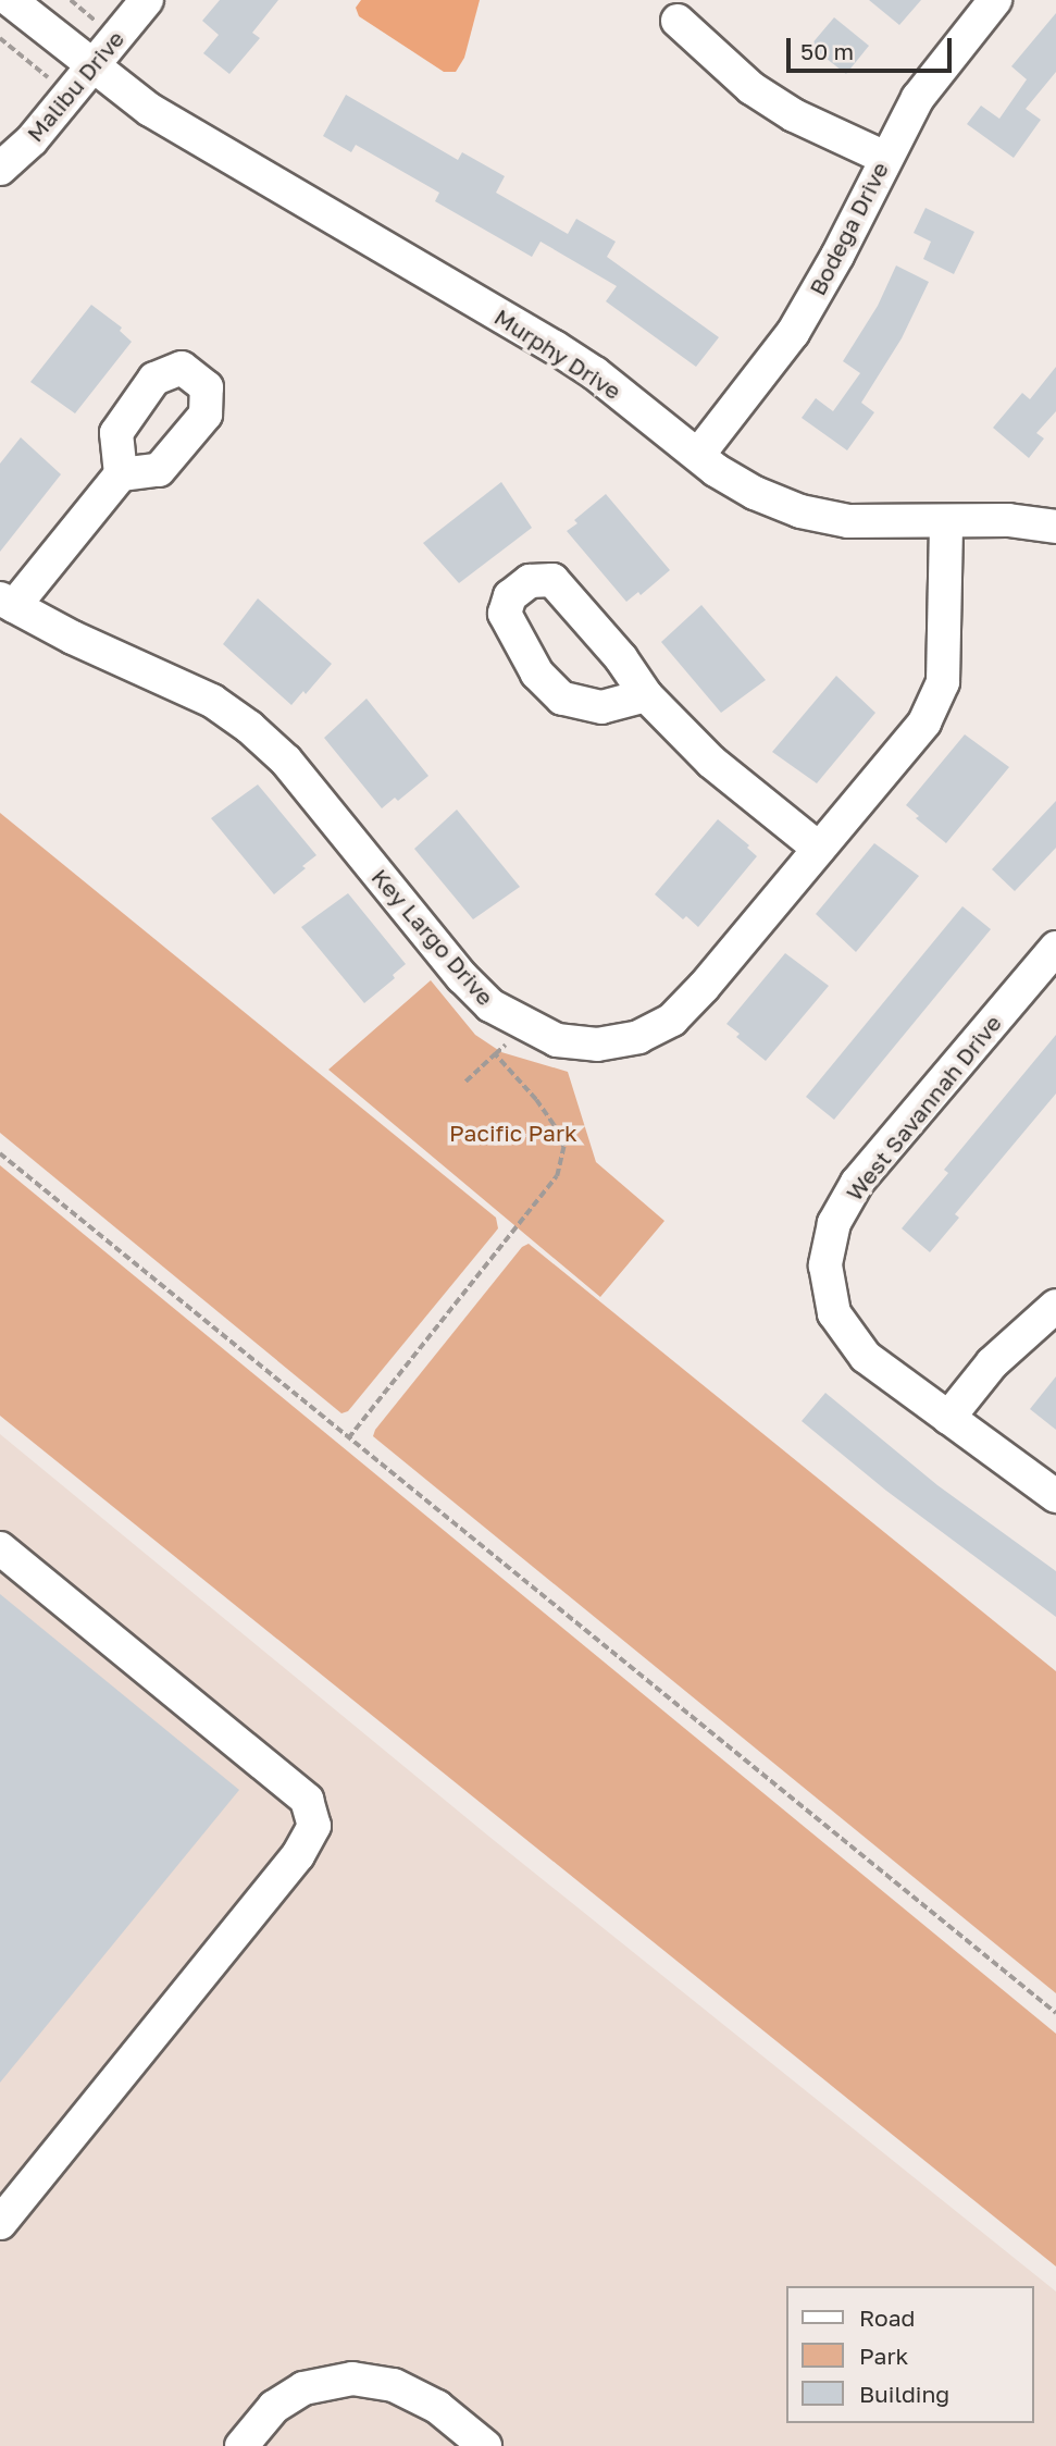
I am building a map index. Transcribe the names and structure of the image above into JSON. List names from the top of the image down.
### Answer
{
  "streets": {
    "street": [
      "Malibu Drive",
      "Bodega Drive",
      "Murphy Drive",
      "Key Largo Drive",
      "West Savannah Drive"
    ]
  },
  "crossings": [
    ["Malibu Drive", "Murphy Drive"],
    ["Bodega Drive", "Murphy Drive"],
    ["Murphy Drive", "Key Largo Drive"]
  ],
  "parks": ["Pacific Park"],
  "legend": ["Road", "Park", "Building"],
  "scale_bar": "50 m"
}
